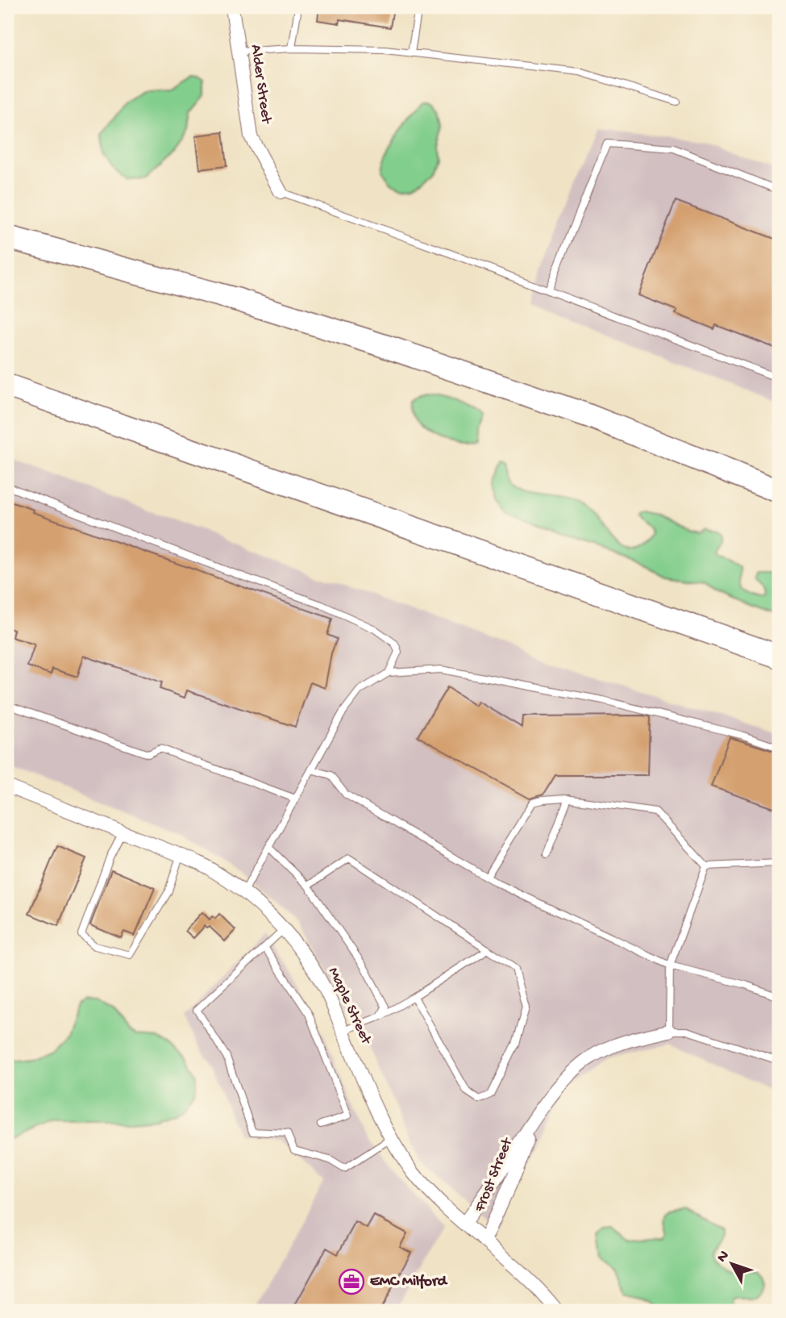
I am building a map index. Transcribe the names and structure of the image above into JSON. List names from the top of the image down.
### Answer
{
  "streets": {
    "street": ["Alder Street", "Maple Street", "Frost Street"]
  },
  "crossings": [
    ["Maple Street", "Frost Street"]
  ],
  "places": {
    "office": ["EMC Milford"]
  },
  "north": "top left"
}
